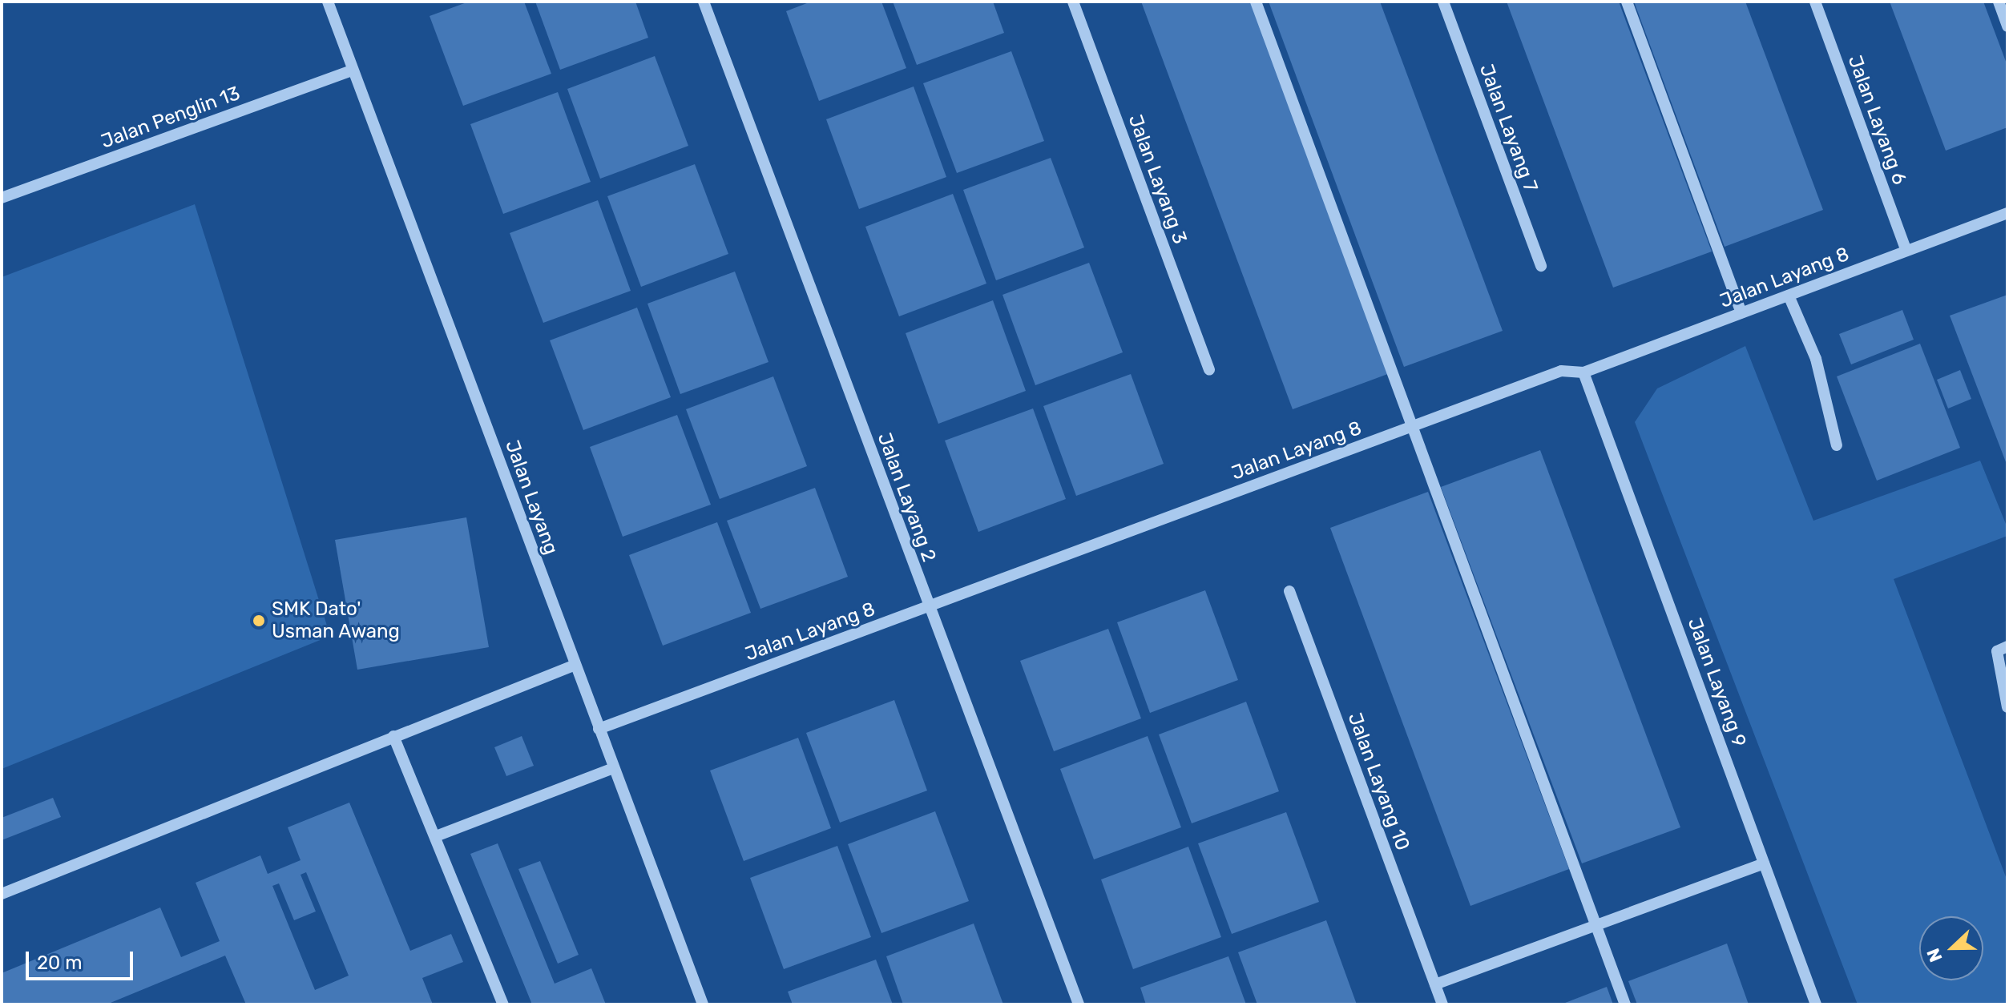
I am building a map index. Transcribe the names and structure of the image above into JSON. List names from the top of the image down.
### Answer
{
  "streets": {
    "street": [
      "Jalan Penglin 13",
      "Jalan Layang 6",
      "Jalan Layang 7",
      "Jalan Layang 3",
      "Jalan Layang 8",
      "Jalan Layang",
      "Jalan Layang 2",
      "Jalan Layang 9",
      "Jalan Layang 10"
    ]
  },
  "crossings": [
    ["Jalan Penglin 13", "Jalan Layang"],
    ["Jalan Layang 6", "Jalan Layang 8"],
    ["Jalan Layang 8", "Jalan Layang"],
    ["Jalan Layang 8", "Jalan Layang 2"],
    ["Jalan Layang 8", "Jalan Layang 9"]
  ],
  "places": ["SMK Dato' Usman Awang"],
  "scale_bar": "20 m",
  "north": "left"
}
